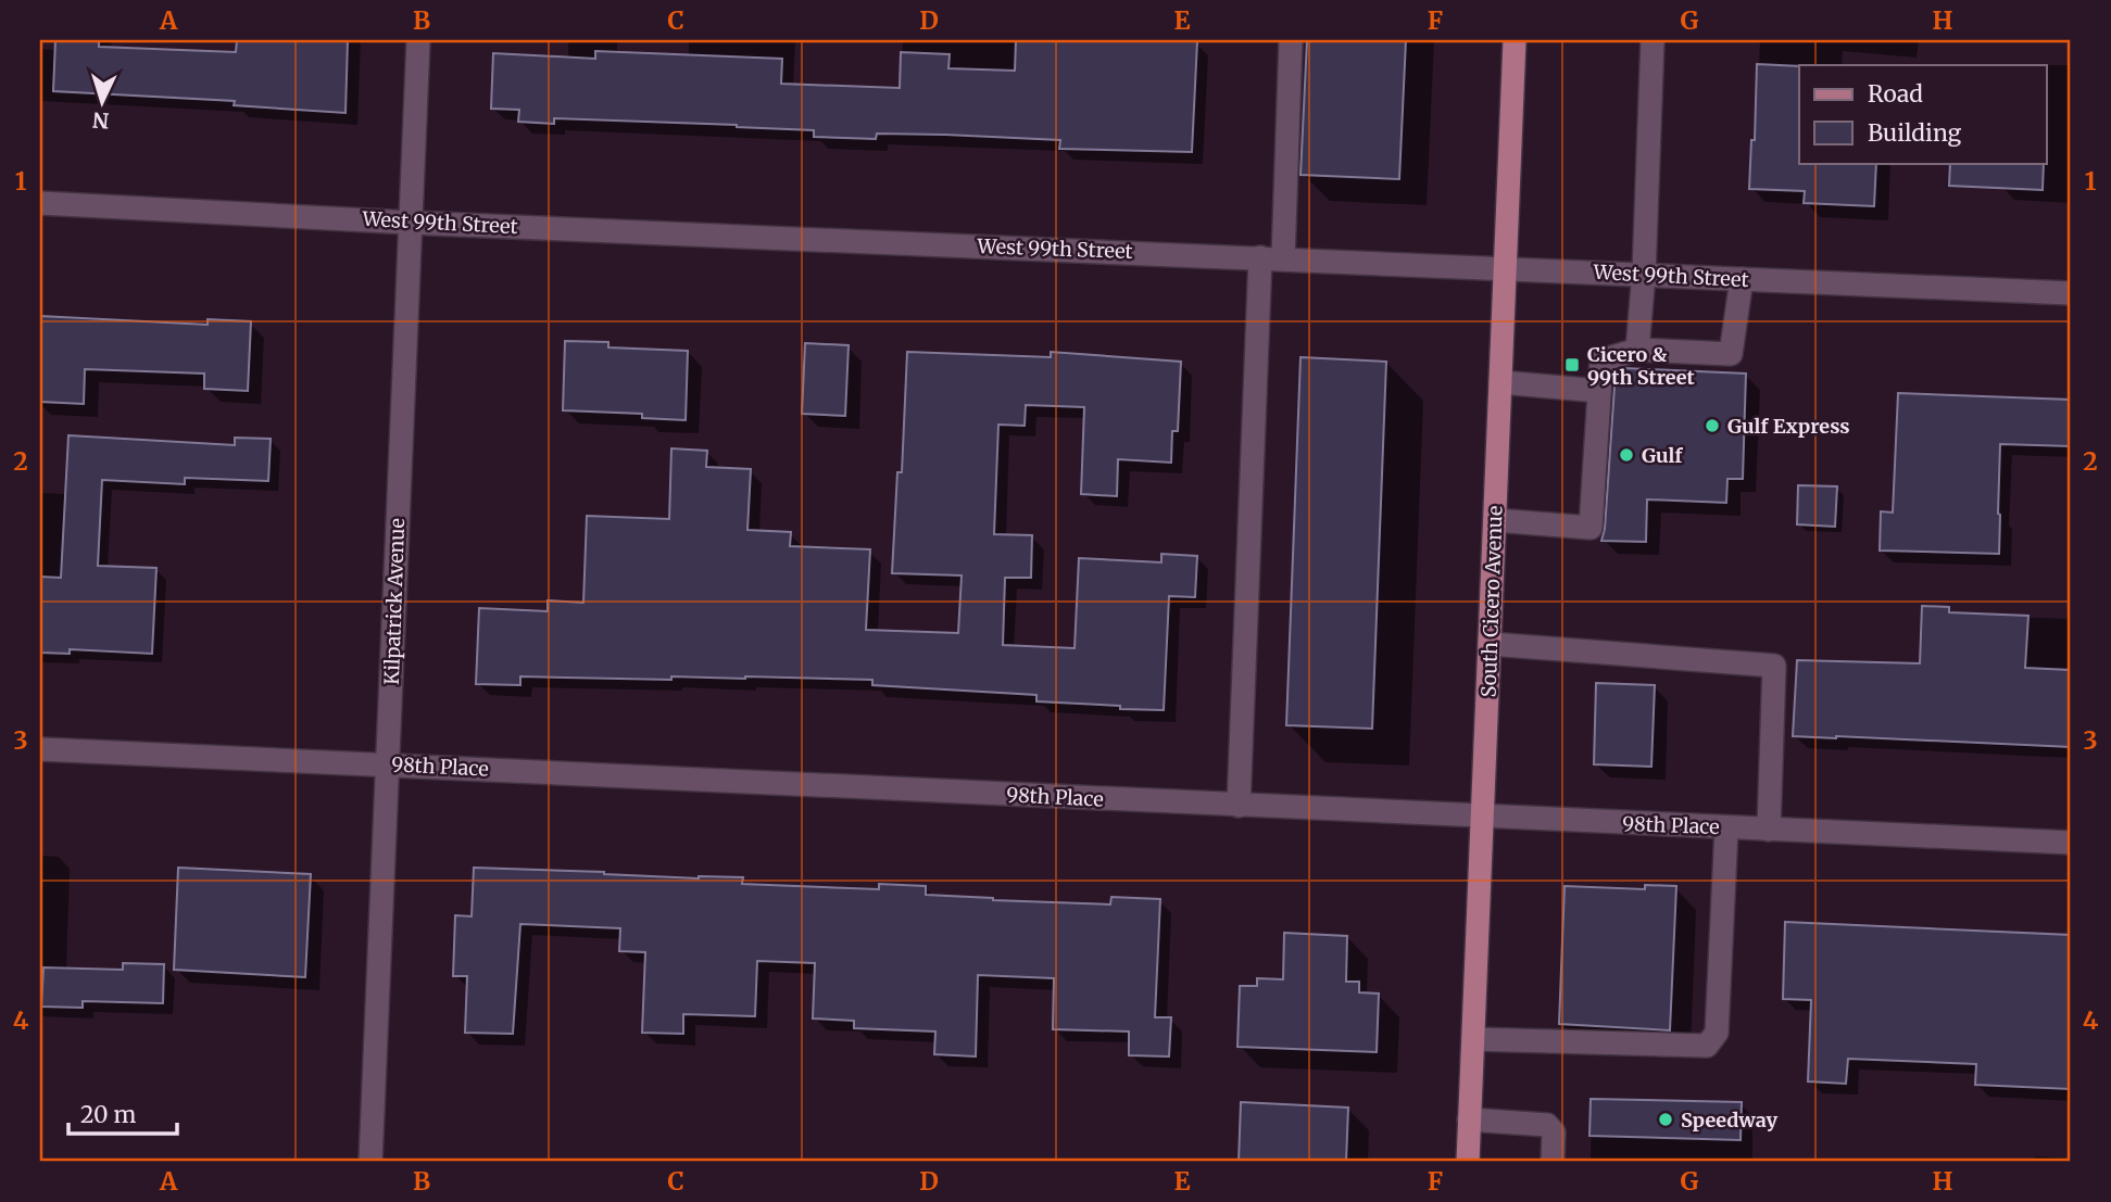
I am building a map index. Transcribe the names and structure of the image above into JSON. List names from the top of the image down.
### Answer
{
  "streets": {
    "main road": ["South Cicero Avenue"],
    "street": ["West 99th Street", "Kilpatrick Avenue", "98th Place"]
  },
  "crossings": [
    ["West 99th Street", "Kilpatrick Avenue"],
    ["West 99th Street", "South Cicero Avenue"],
    ["Kilpatrick Avenue", "98th Place"],
    ["South Cicero Avenue", "98th Place"]
  ],
  "places": {
    "transit": ["Cicero & 99th Street"],
    "other": ["Gulf Express", "Gulf", "Speedway"]
  },
  "legend": ["Road", "Building"],
  "scale_bar": "20 m",
  "north": "bottom",
  "grid": {
    "columns": [
      "A",
      "B",
      "C",
      "D",
      "E",
      "F",
      "G",
      "H"
    ],
    "rows": [
      "1",
      "2",
      "3",
      "4"
    ]
  }
}
